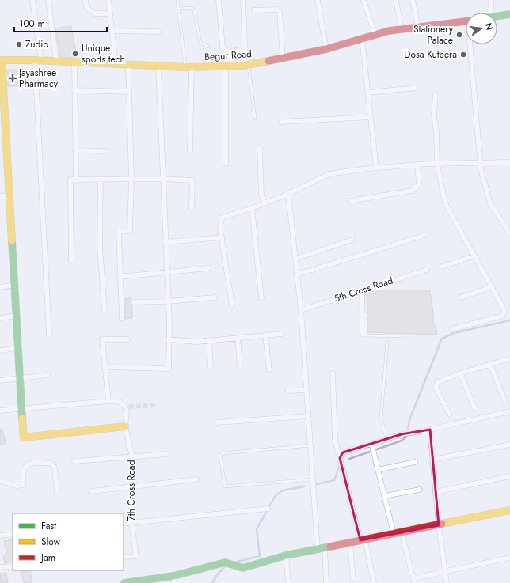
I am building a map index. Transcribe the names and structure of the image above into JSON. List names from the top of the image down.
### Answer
{
  "streets": {
    "street": ["Begur Road", "5th Cross Road", "7th Cross Road"]
  },
  "places": {
    "other": [
      "Stationery Palace",
      "Zudio",
      "Unique sports tech",
      "Dosa Kuteera"
    ],
    "health": ["Jayashree Pharmacy"]
  },
  "legend": ["Fast", "Slow", "Jam"],
  "scale_bar": "100 m",
  "north": "right"
}
